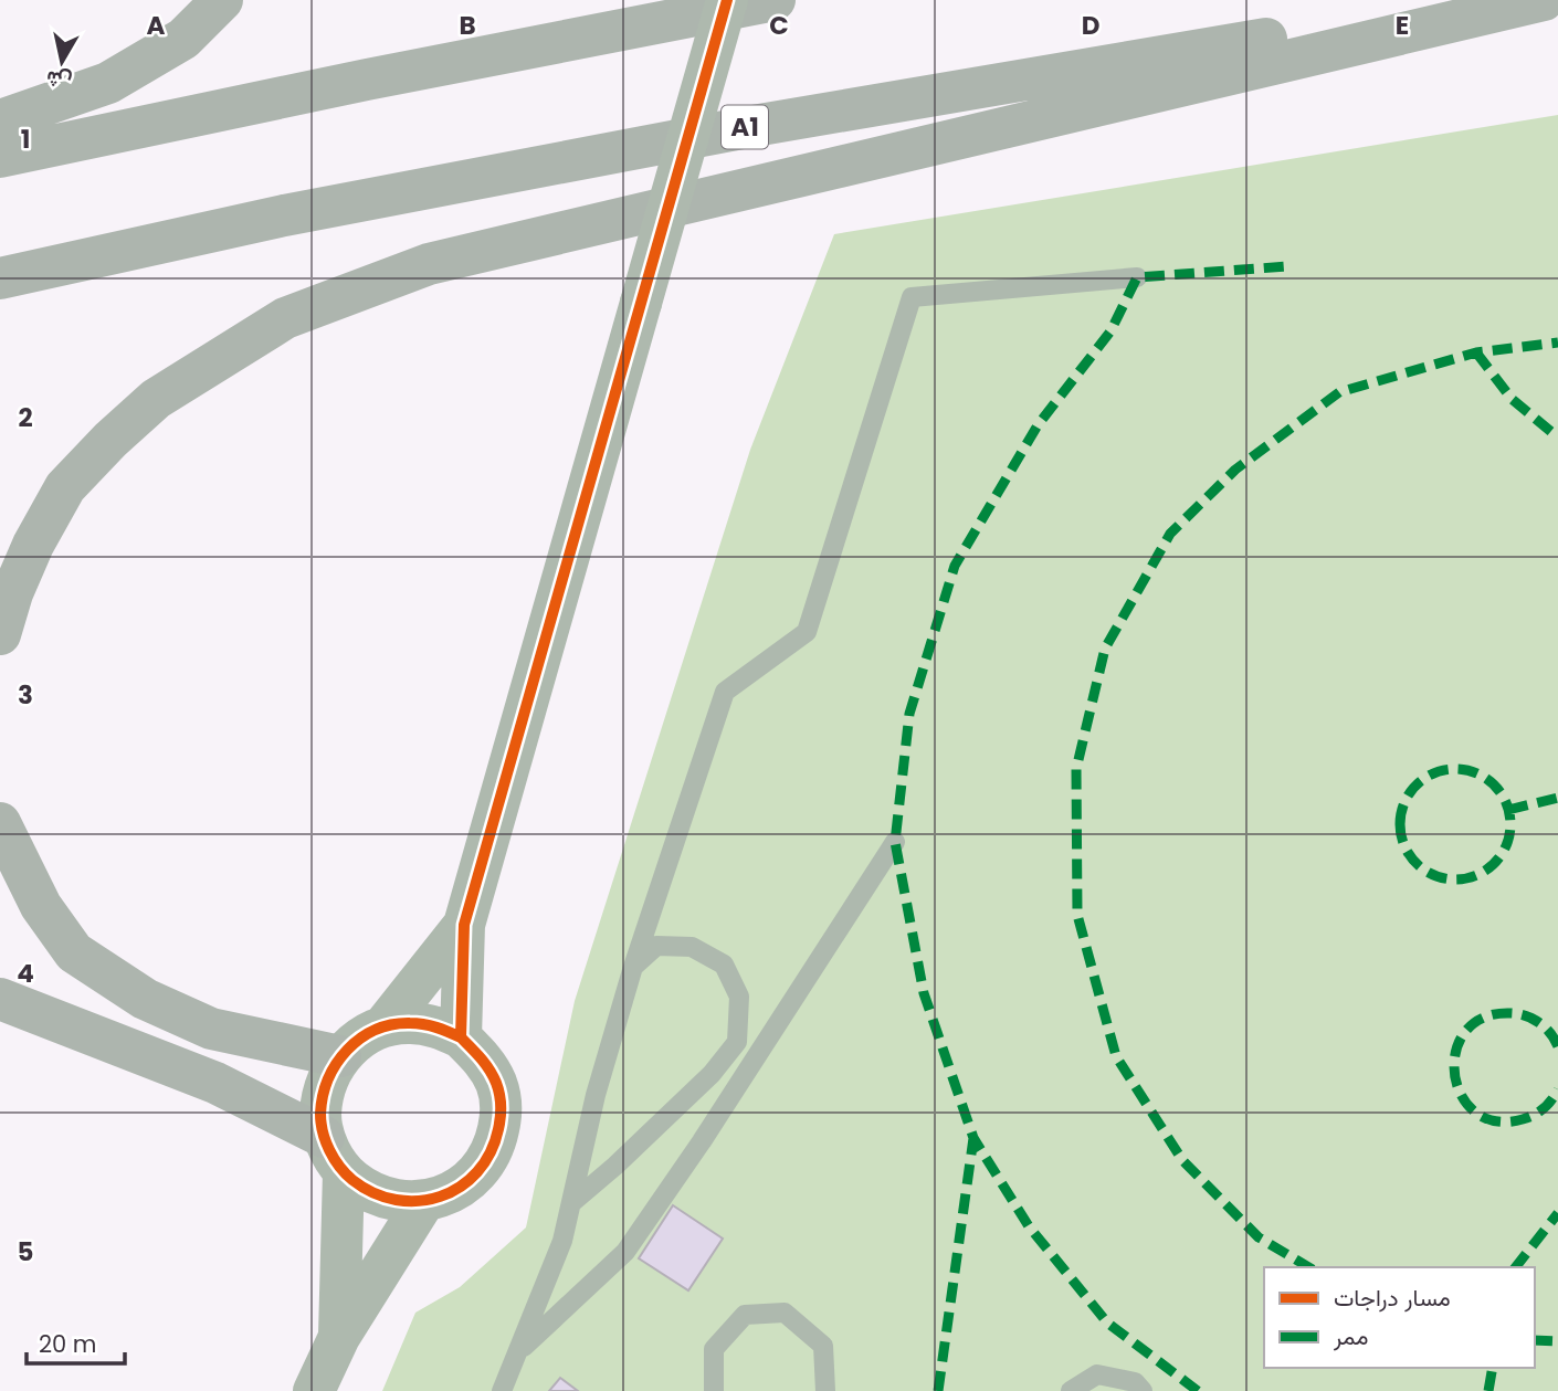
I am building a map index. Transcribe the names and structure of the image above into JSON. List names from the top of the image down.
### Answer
{
  "streets": {
    "highway": ["A1"]
  },
  "legend": ["مسار دراجات", "ممر"],
  "scale_bar": "20 m",
  "north": "bottom",
  "grid": {
    "columns": [
      "A",
      "B",
      "C",
      "D",
      "E"
    ],
    "rows": [
      "1",
      "2",
      "3",
      "4",
      "5"
    ]
  }
}
